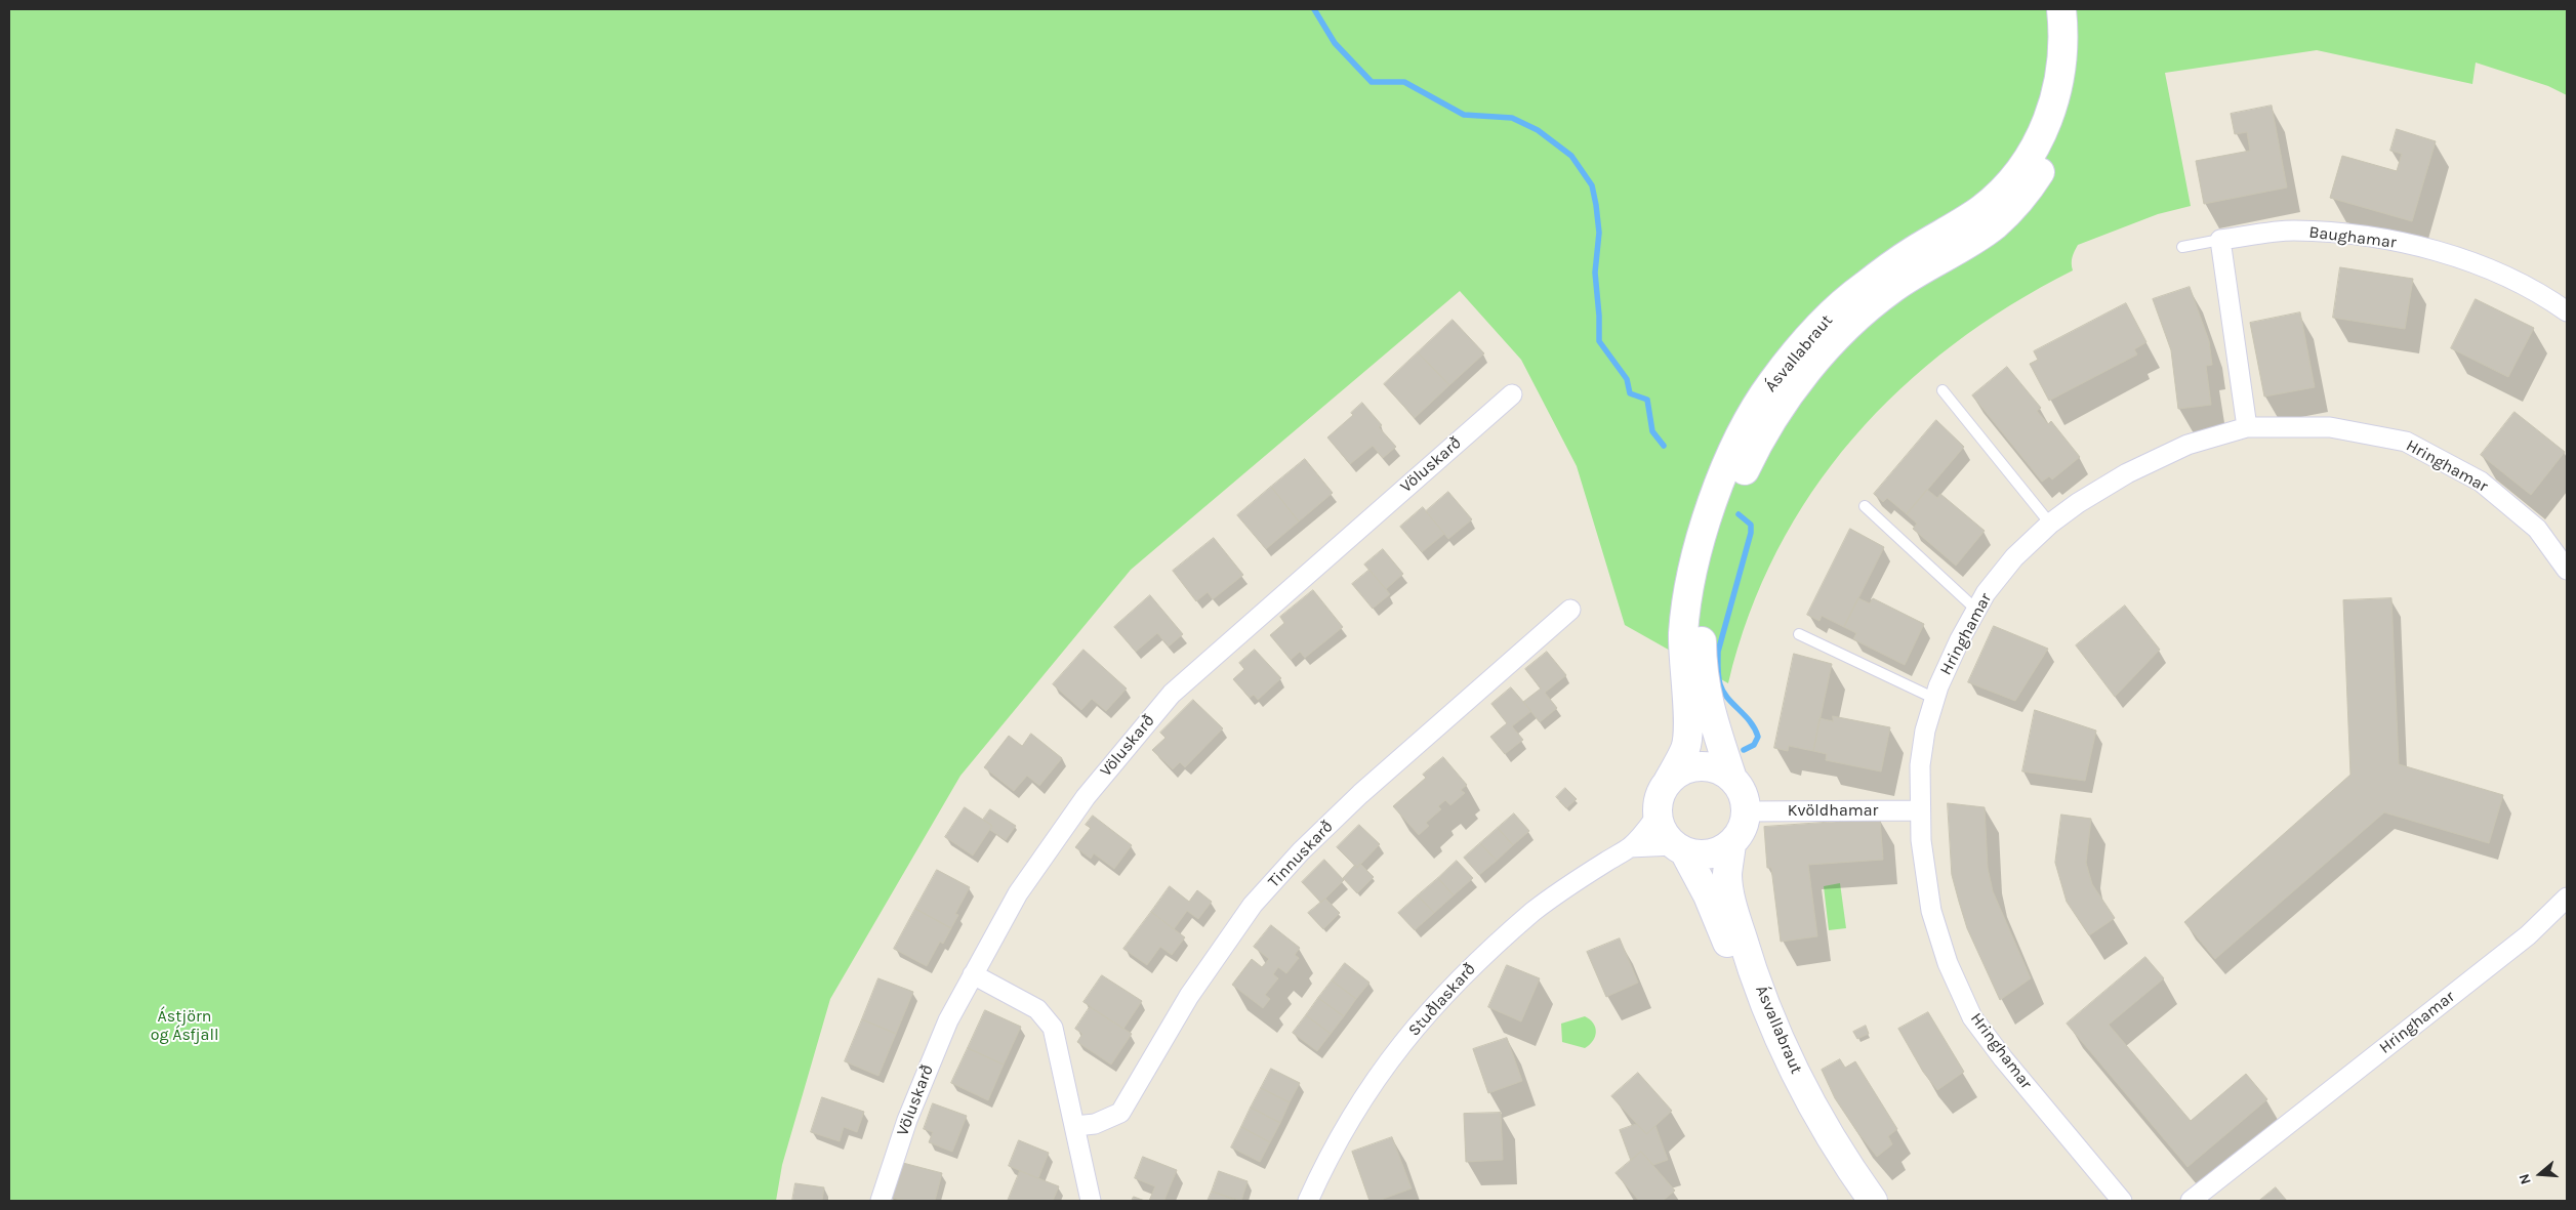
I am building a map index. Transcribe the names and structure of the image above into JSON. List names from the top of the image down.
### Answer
{
  "streets": {
    "main road": ["Ásvallabraut"],
    "street": [
      "Baughamar",
      "Völuskarð",
      "Hringhamar",
      "Kvöldhamar",
      "Tinnuskarð",
      "Stuðlaskarð"
    ]
  },
  "crossings": [
    ["Ásvallabraut", "Kvöldhamar"],
    ["Ásvallabraut", "Stuðlaskarð"],
    ["Hringhamar", "Kvöldhamar"],
    ["Kvöldhamar", "Stuðlaskarð"]
  ],
  "parks": ["Ástjörn og Ásfjall"],
  "north": "left"
}
